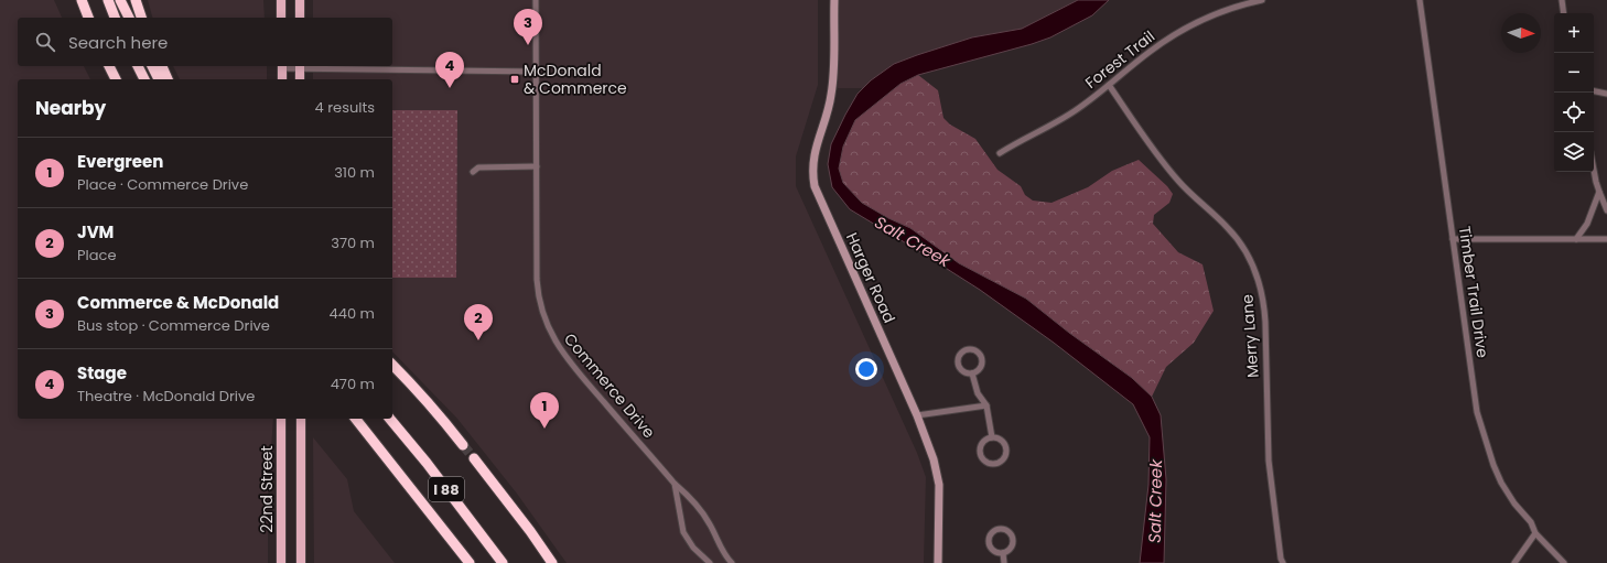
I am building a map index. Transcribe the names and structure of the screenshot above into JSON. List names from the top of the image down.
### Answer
{
  "streets": {
    "highway": ["I 88"],
    "main road": ["22nd Street"],
    "street": [
      "Forest Trail",
      "Harger Road",
      "Timber Trail Drive",
      "Merry Lane",
      "Commerce Drive"
    ]
  },
  "crossings": [
    ["Forest Trail", "Merry Lane"]
  ],
  "water": ["Salt Creek"],
  "places": {
    "transit": ["McDonald & Commerce"]
  },
  "north": "right",
  "page": {
    "pins": [
      "3",
      "4",
      "2",
      "1"
    ],
    "map_buttons": ["+", "−"],
    "search": "Search here",
    "heading": ["Nearby", "4 results"],
    "list": [
      {
        "mark": "1",
        "name": "Evergreen",
        "note": "Place · Commerce Drive",
        "value": "310 m"
      },
      {
        "mark": "2",
        "name": "JVM",
        "note": "Place",
        "value": "370 m"
      },
      {
        "mark": "3",
        "name": "Commerce & McDonald",
        "note": "Bus stop · Commerce Drive",
        "value": "440 m"
      },
      {
        "mark": "4",
        "name": "Stage",
        "note": "Theatre · McDonald Drive",
        "value": "470 m"
      }
    ]
  }
}
